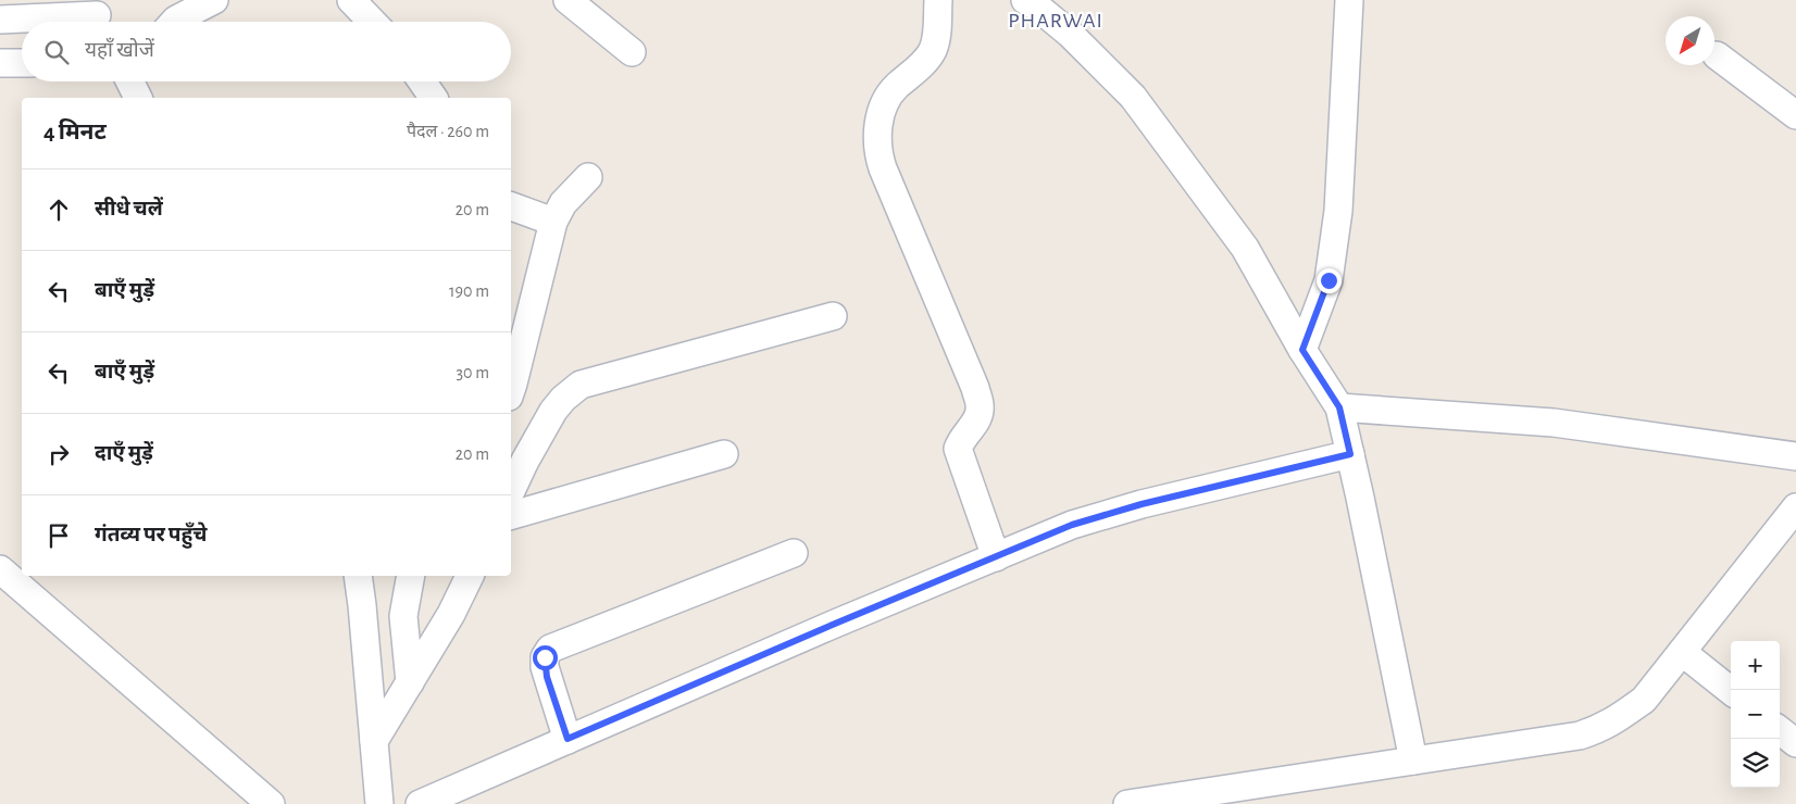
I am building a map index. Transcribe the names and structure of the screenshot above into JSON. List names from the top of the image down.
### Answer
{
  "districts": ["PHARWAI"],
  "north": "bottom left",
  "page": {
    "search": "यहाँ खोजें",
    "heading": ["4 मिनट", "पैदल · 260 m"],
    "list": [
      ["सीधे चलें", "20 m"],
      ["बाएँ मुड़ें", "190 m"],
      ["बाएँ मुड़ें", "30 m"],
      ["दाएँ मुड़ें", "20 m"],
      "गंतव्य पर पहुँचे"
    ],
    "map_buttons": ["+", "−"]
  }
}
